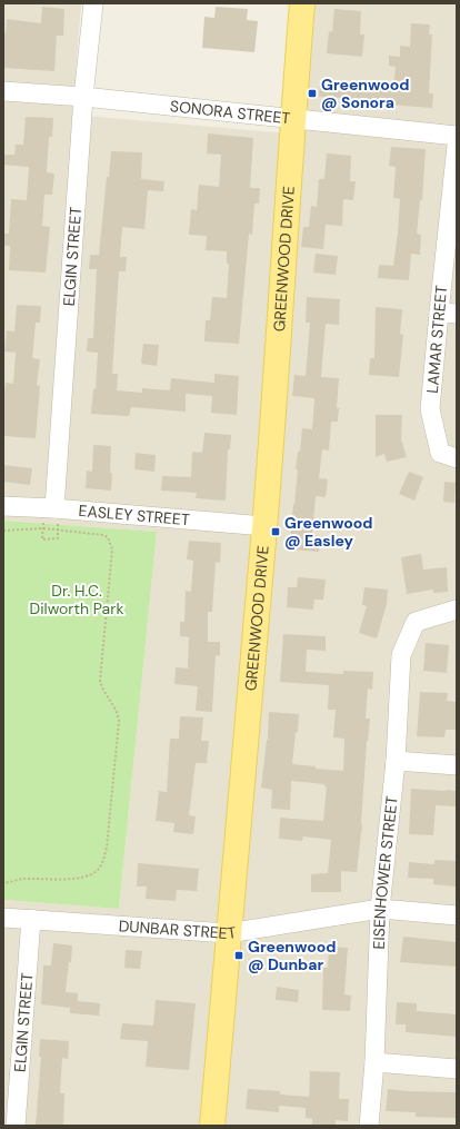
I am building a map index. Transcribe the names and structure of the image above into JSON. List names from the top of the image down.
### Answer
{
  "streets": {
    "main road": ["GREENWOOD DRIVE"],
    "street": [
      "SONORA STREET",
      "ELGIN STREET",
      "LAMAR STREET",
      "EASLEY STREET",
      "EISENHOWER STREET",
      "DUNBAR STREET"
    ]
  },
  "crossings": [
    ["SONORA STREET", "ELGIN STREET"],
    ["SONORA STREET", "GREENWOOD DRIVE"],
    ["ELGIN STREET", "EASLEY STREET"],
    ["ELGIN STREET", "DUNBAR STREET"],
    ["GREENWOOD DRIVE", "EASLEY STREET"],
    ["GREENWOOD DRIVE", "DUNBAR STREET"],
    ["EISENHOWER STREET", "DUNBAR STREET"]
  ],
  "parks": ["Dr. H.C. Dilworth Park"],
  "places": {
    "transit": ["Greenwood @ Sonora", "Greenwood @ Easley", "Greenwood @ Dunbar"]
  }
}
